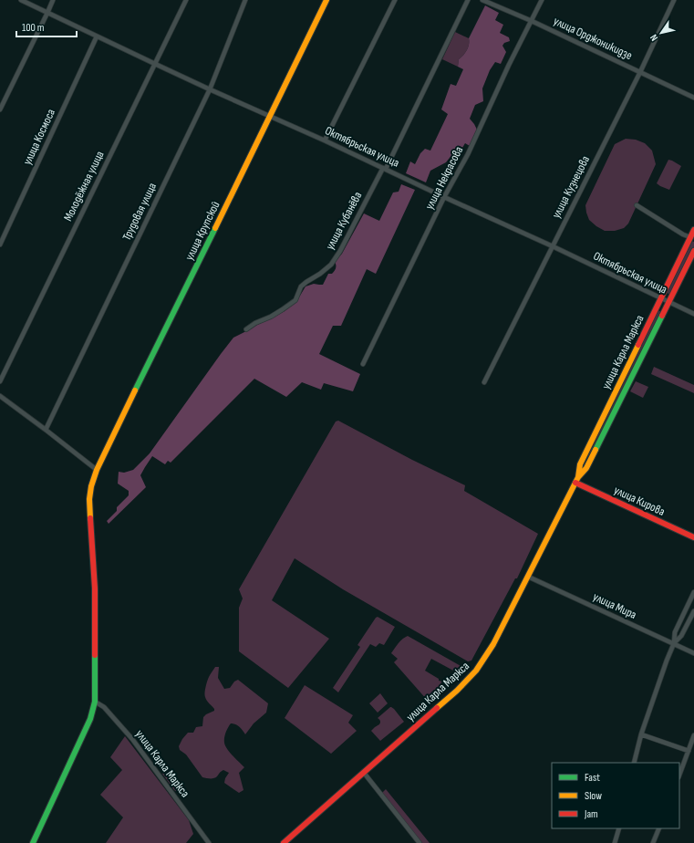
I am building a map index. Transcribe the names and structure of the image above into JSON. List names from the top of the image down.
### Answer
{
  "streets": {
    "main road": ["улица Крупской", "улица Карла Маркса", "улица Кирова"],
    "street": [
      "улица Орджоникидзе",
      "улица Космоса",
      "Октябрьская улица",
      "улица Некрасова",
      "Молодёжная улица",
      "улица Кузнецова",
      "Трудовая улица",
      "улица Кубанёва",
      "улица Мира"
    ]
  },
  "crossings": [
    ["улица Орджоникидзе", "улица Некрасова"],
    ["улица Орджоникидзе", "улица Кузнецова"],
    ["улица Космоса", "Октябрьская улица"],
    ["Октябрьская улица", "улица Некрасова"],
    ["Октябрьская улица", "Молодёжная улица"],
    ["Октябрьская улица", "улица Кузнецова"],
    ["Октябрьская улица", "Трудовая улица"],
    ["Октябрьская улица", "улица Кубанёва"],
    ["Октябрьская улица", "улица Крупской"],
    ["Октябрьская улица", "улица Карла Маркса"],
    ["улица Крупской", "улица Карла Маркса"],
    ["улица Карла Маркса", "улица Кирова"],
    ["улица Карла Маркса", "улица Мира"]
  ],
  "legend": ["Fast", "Slow", "Jam"],
  "scale_bar": "100 m",
  "north": "bottom left"
}
